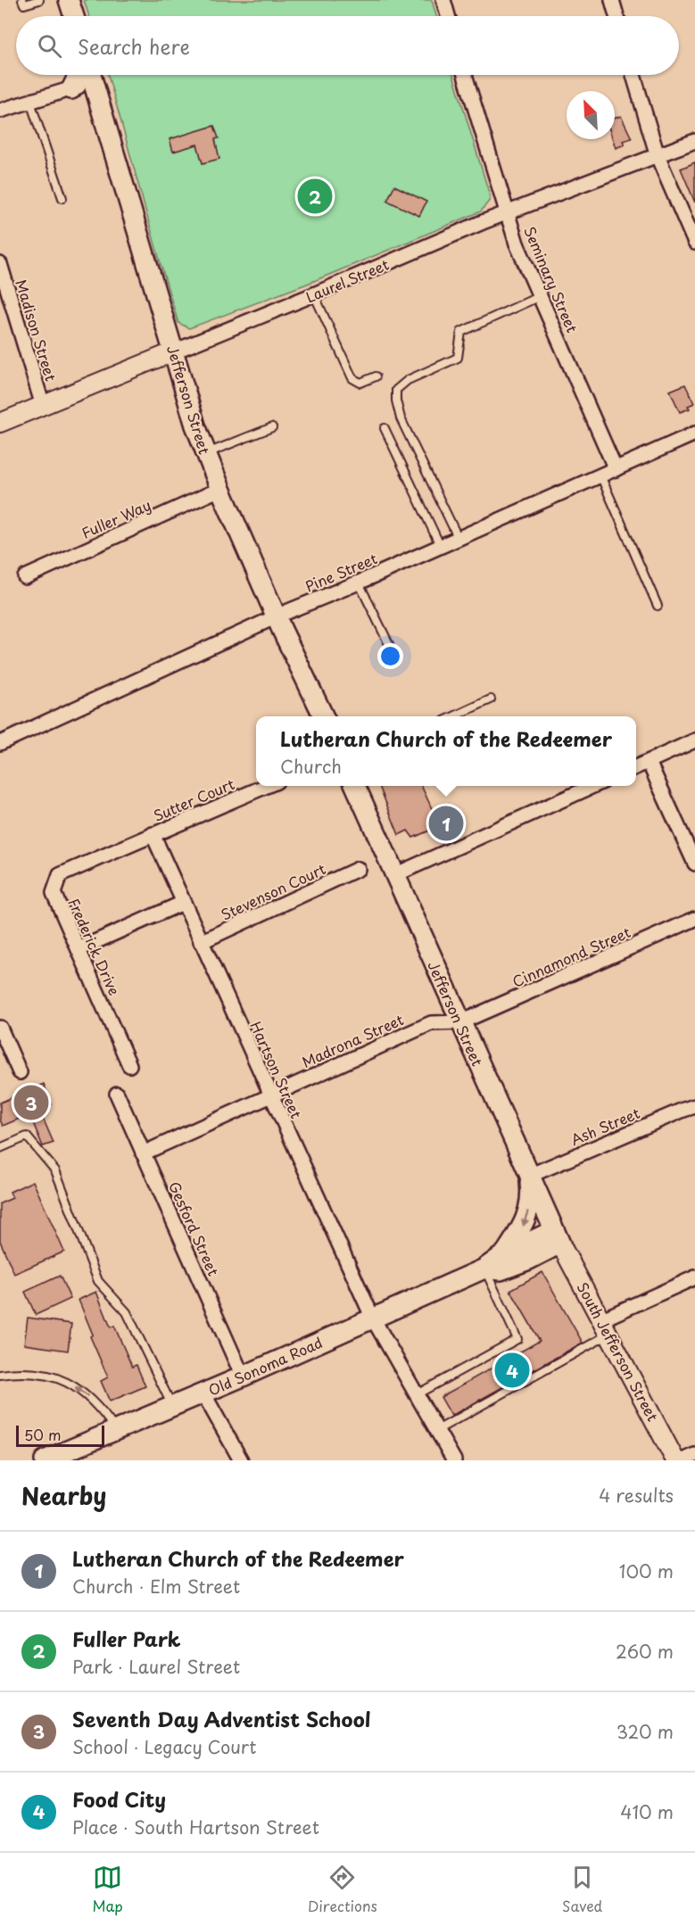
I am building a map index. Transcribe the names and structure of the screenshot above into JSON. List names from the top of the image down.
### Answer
{
  "streets": {
    "main road": ["Jefferson Street", "Old Sonoma Road"],
    "street": [
      "Seminary Street",
      "Laurel Street",
      "Madison Street",
      "Fuller Way",
      "Pine Street",
      "Sutter Court",
      "Stevenson Court",
      "Frederick Drive",
      "Cinnamond Street",
      "Madrona Street",
      "Hartson Street",
      "Ash Street",
      "Gesford Street",
      "South Jefferson Street"
    ]
  },
  "crossings": [
    ["Seminary Street", "Laurel Street"],
    ["Seminary Street", "Pine Street"],
    ["Laurel Street", "Madison Street"],
    ["Laurel Street", "Jefferson Street"],
    ["Jefferson Street", "Fuller Way"],
    ["Jefferson Street", "Pine Street"],
    ["Jefferson Street", "Cinnamond Street"],
    ["Jefferson Street", "Madrona Street"],
    ["Jefferson Street", "Ash Street"],
    ["Jefferson Street", "South Jefferson Street"],
    ["Jefferson Street", "Old Sonoma Road"],
    ["Sutter Court", "Frederick Drive"],
    ["Sutter Court", "Hartson Street"],
    ["Stevenson Court", "Hartson Street"],
    ["Frederick Drive", "Hartson Street"],
    ["Cinnamond Street", "Madrona Street"],
    ["Madrona Street", "Hartson Street"],
    ["Madrona Street", "Gesford Street"],
    ["Hartson Street", "Old Sonoma Road"],
    ["Gesford Street", "Old Sonoma Road"],
    ["South Jefferson Street", "Old Sonoma Road"]
  ],
  "scale_bar": "50 m",
  "north": "top left",
  "page": {
    "search": "Search here",
    "pins": [
      "2",
      "1",
      "3",
      "4"
    ],
    "popup": ["Lutheran Church of the Redeemer", "Church"],
    "scale": "50 m",
    "heading": ["Nearby", "4 results"],
    "list": [
      {
        "mark": "1",
        "name": "Lutheran Church of the Redeemer",
        "note": "Church · Elm Street",
        "value": "100 m"
      },
      {
        "mark": "2",
        "name": "Fuller Park",
        "note": "Park · Laurel Street",
        "value": "260 m"
      },
      {
        "mark": "3",
        "name": "Seventh Day Adventist School",
        "note": "School · Legacy Court",
        "value": "320 m"
      },
      {
        "mark": "4",
        "name": "Food City",
        "note": "Place · South Hartson Street",
        "value": "410 m"
      }
    ],
    "nav": ["Map", "Directions", "Saved"]
  }
}
